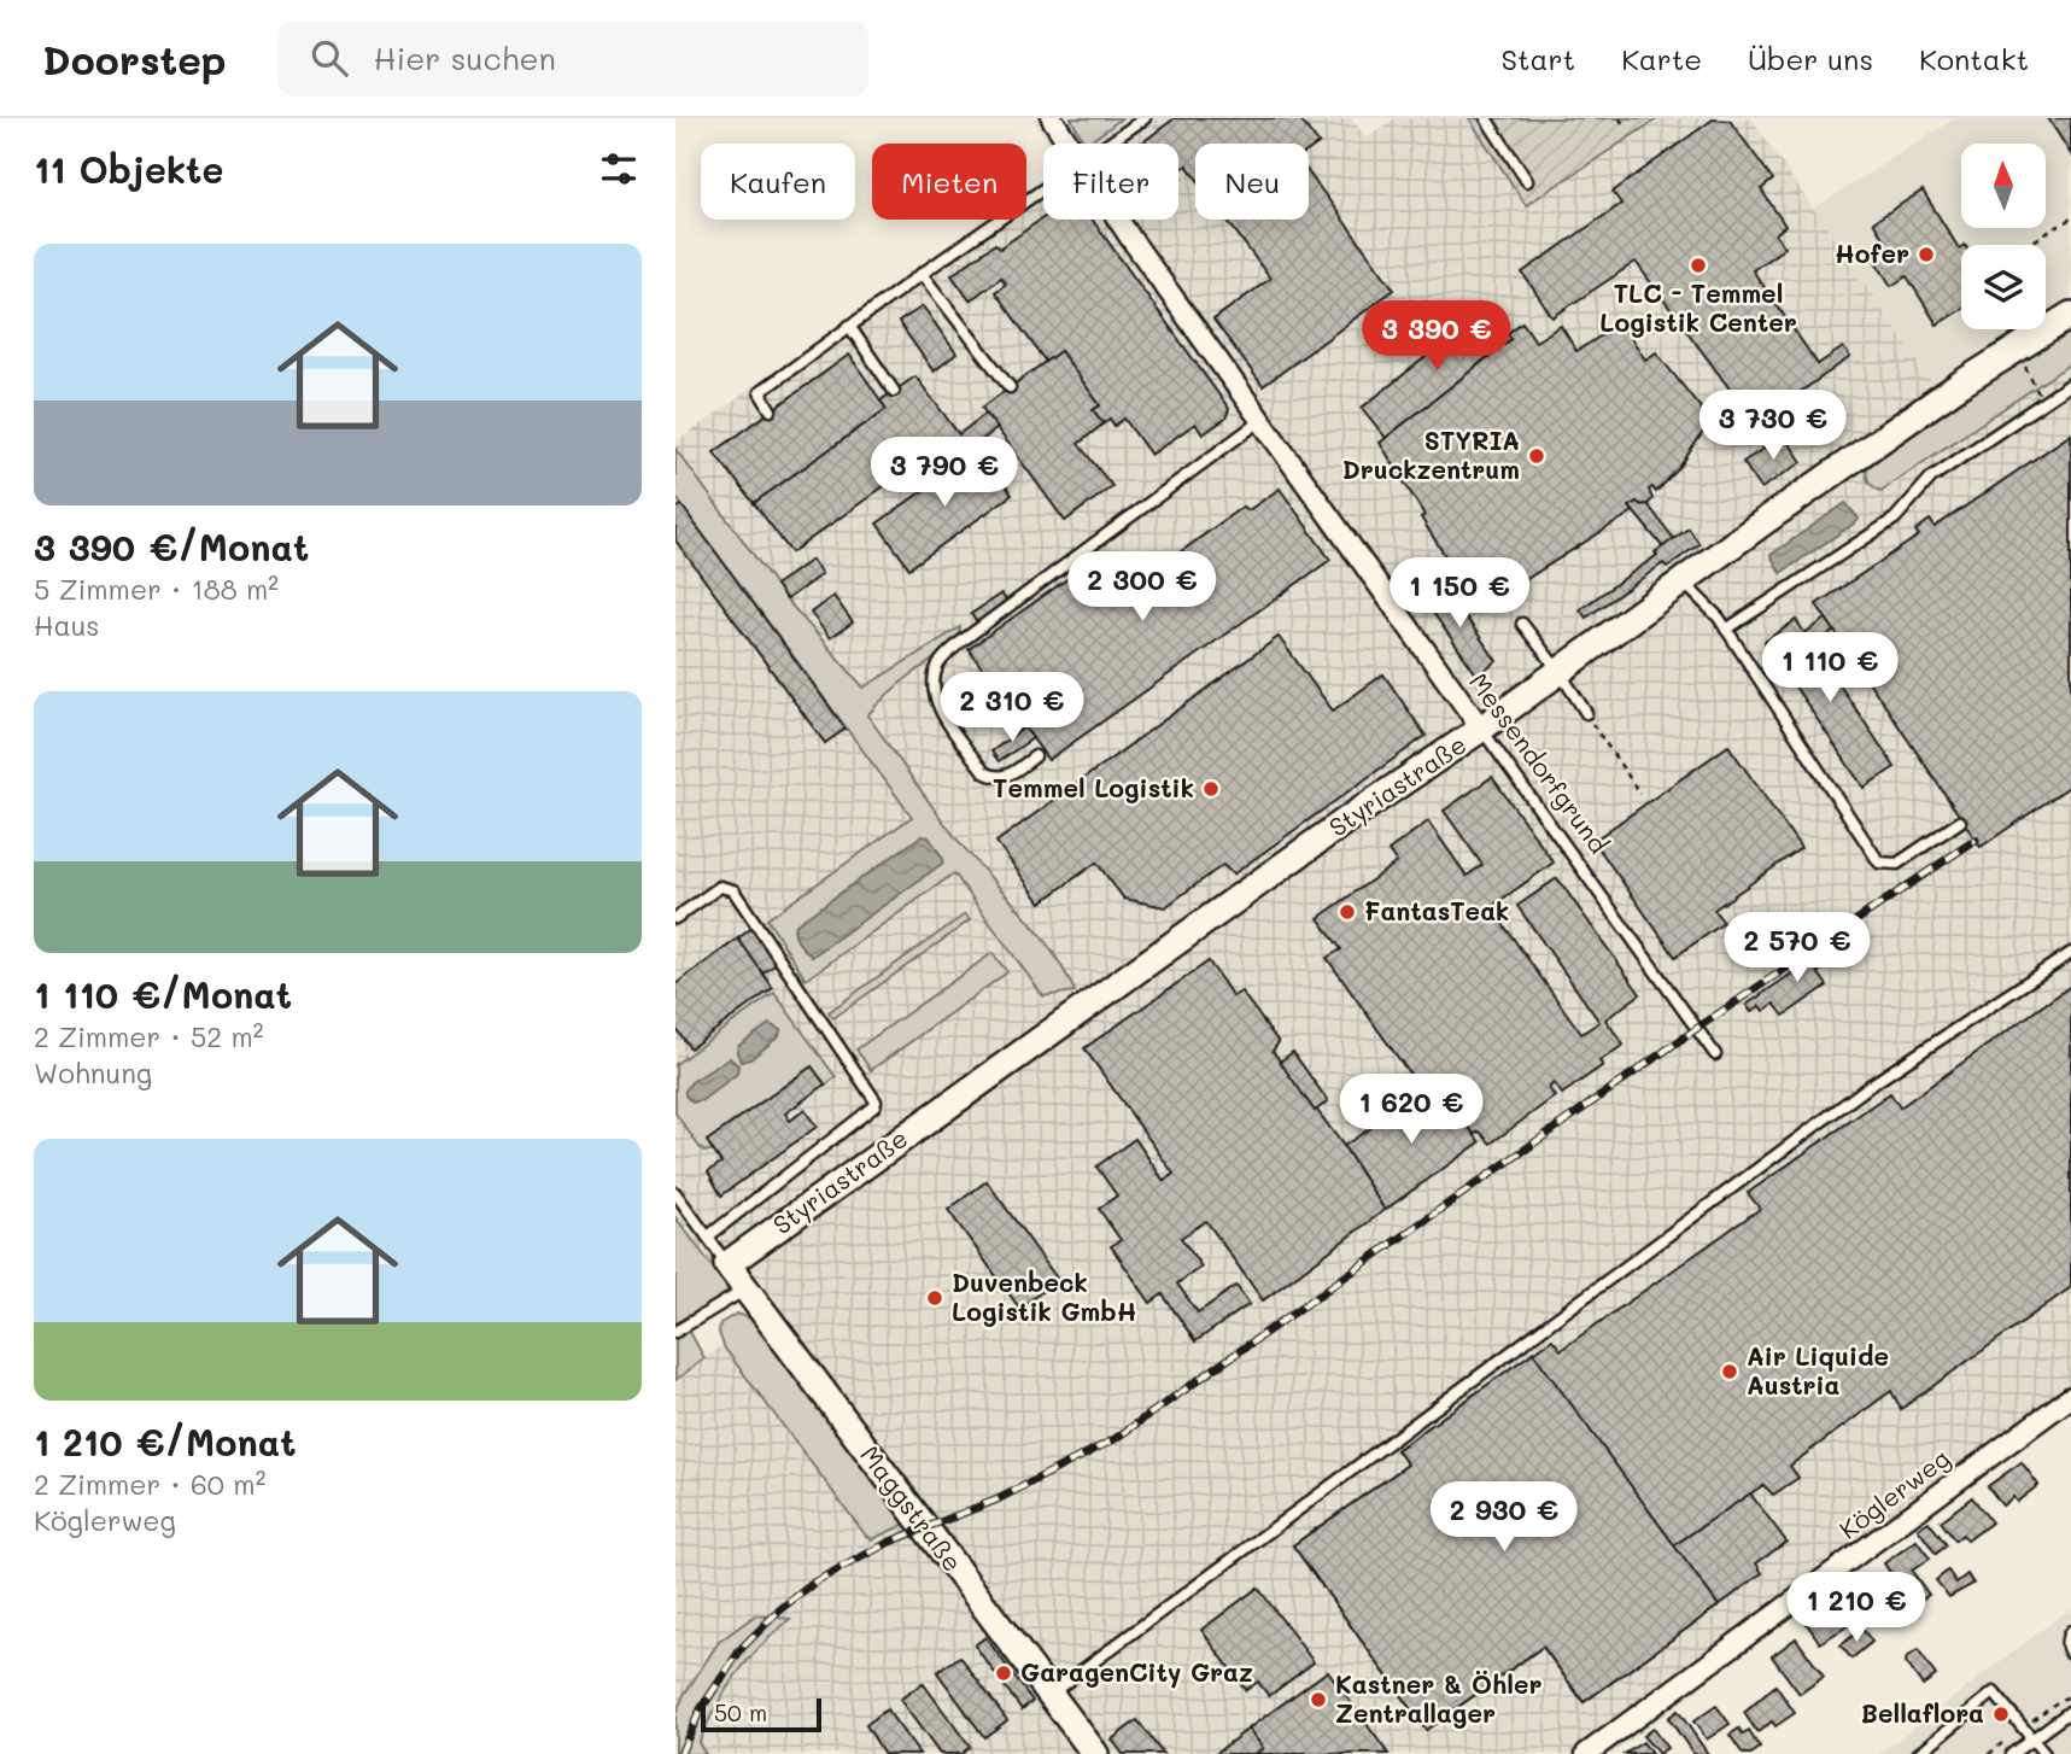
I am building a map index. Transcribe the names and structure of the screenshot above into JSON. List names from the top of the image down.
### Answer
{
  "streets": {
    "street": [
      "Messendorfgrund",
      "Styriastraße",
      "Köglerweg",
      "Maggstraße"
    ]
  },
  "crossings": [
    ["Messendorfgrund", "Styriastraße"],
    ["Styriastraße", "Maggstraße"]
  ],
  "places": [
    "Hofer",
    "TLC - Temmel Logistik Center",
    "STYRIA Druckzentrum",
    "Temmel Logistik",
    "FantasTeak",
    "Duvenbeck Logistik GmbH",
    "Air Liquide Austria",
    "GaragenCity Graz",
    "Kastner & Öhler Zentrallager",
    "Bellaflora"
  ],
  "scale_bar": "50 m",
  "north": "top",
  "page": {
    "header": "Doorstep",
    "search": "Hier suchen",
    "nav": [
      "Start",
      "Karte",
      "Über uns",
      "Kontakt"
    ],
    "heading": "11 Objekte",
    "chip": [
      "Kaufen",
      "Mieten",
      "Filter",
      "Neu"
    ],
    "list": [
      {
        "name": "3 390 €/Monat",
        "note": "5 Zimmer · 188 m² · Haus"
      },
      {
        "name": "1 110 €/Monat",
        "note": "2 Zimmer · 52 m² · Wohnung"
      },
      {
        "name": "1 210 €/Monat",
        "note": "2 Zimmer · 60 m² · Köglerweg"
      }
    ],
    "price": [
      "3 390 €",
      "3 730 €",
      "3 790 €",
      "2 300 €",
      "1 150 €",
      "1 110 €",
      "2 310 €",
      "2 570 €",
      "1 620 €",
      "2 930 €",
      "1 210 €"
    ],
    "scale": "50 m"
  }
}
